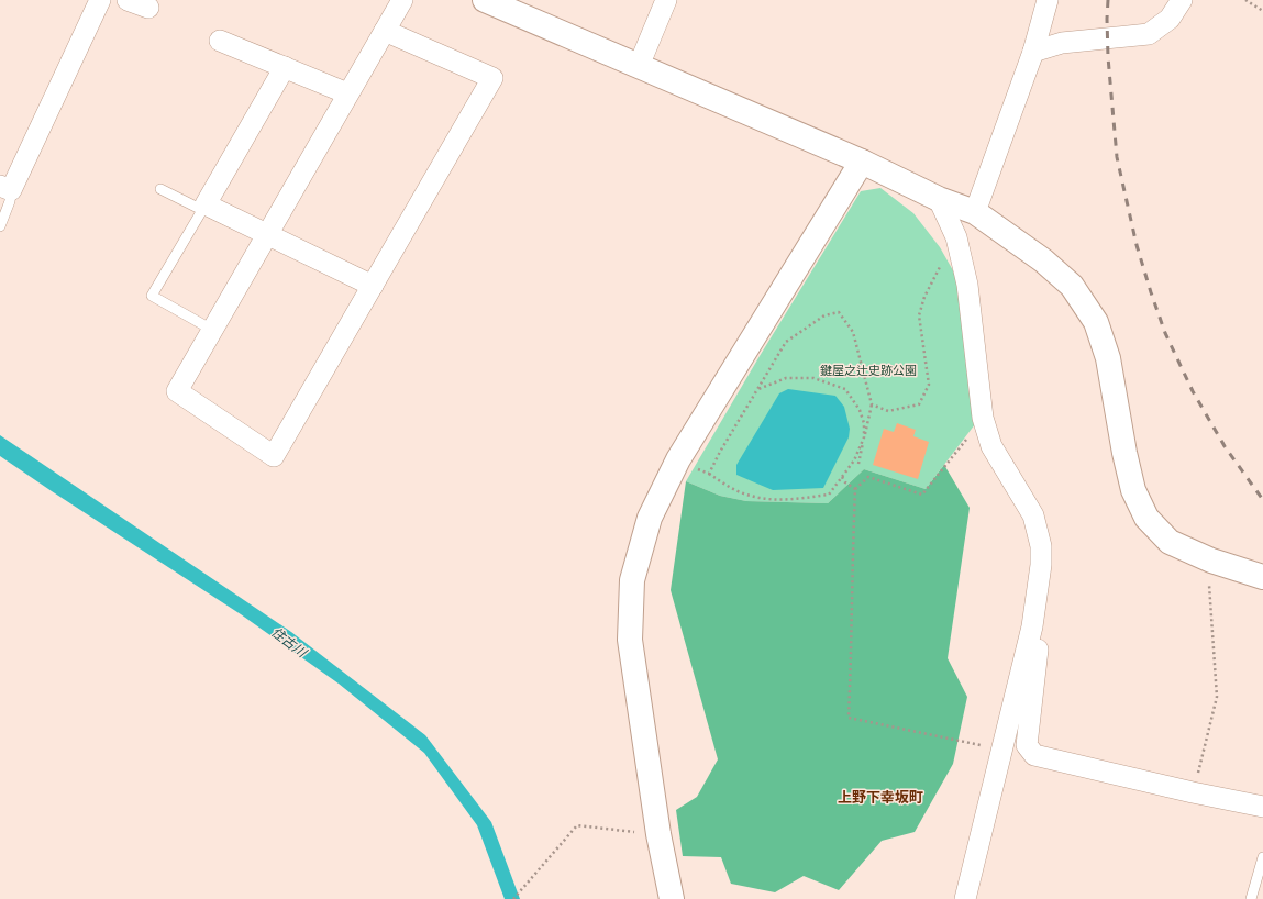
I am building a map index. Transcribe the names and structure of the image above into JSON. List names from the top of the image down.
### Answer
{
  "districts": ["上野下幸坂町"],
  "water": ["住古川"],
  "parks": ["鍵屋之辻史跡公園"]
}
